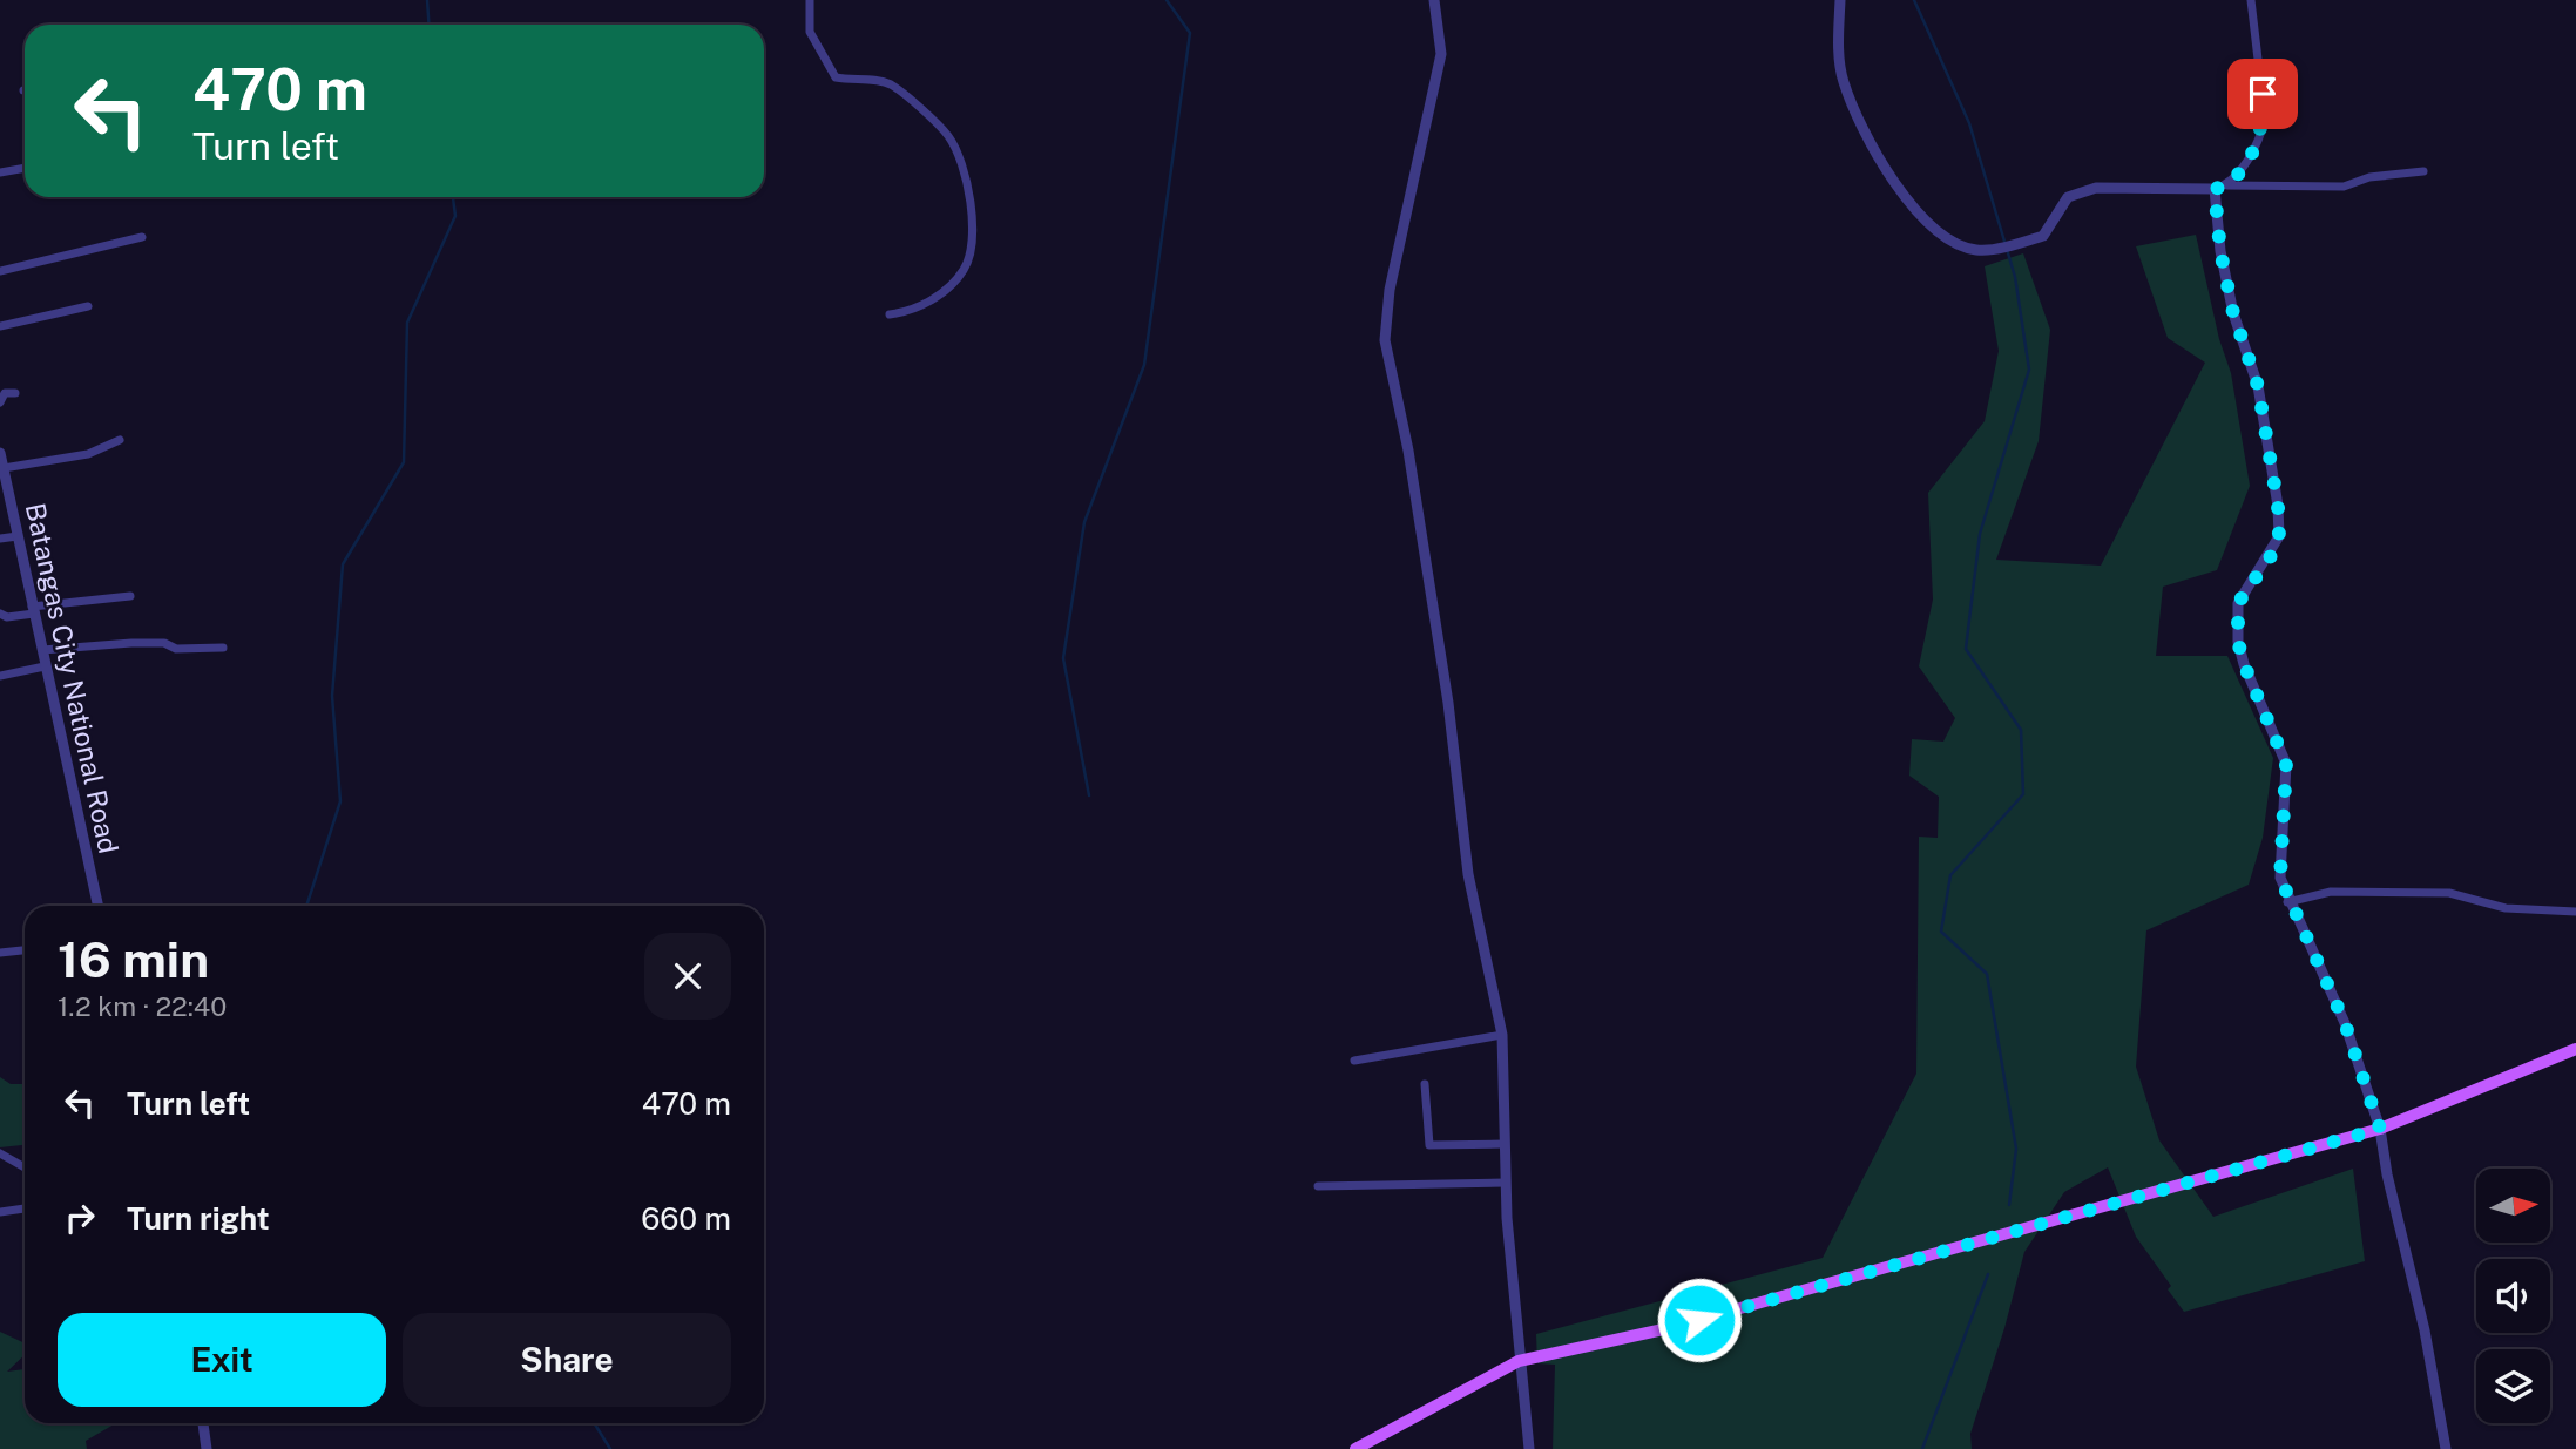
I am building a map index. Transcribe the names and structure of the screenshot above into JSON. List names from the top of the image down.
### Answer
{
  "streets": {
    "street": ["Batangas City National Road"]
  },
  "north": "right",
  "page": {
    "turn": ["470 m", "Turn left"],
    "heading": ["16 min", "1.2 km · 22:40"],
    "list": [
      {
        "name": "Turn left",
        "value": "470 m"
      },
      {
        "name": "Turn right",
        "value": "660 m"
      }
    ],
    "buttons": ["Exit", "Share"]
  }
}
